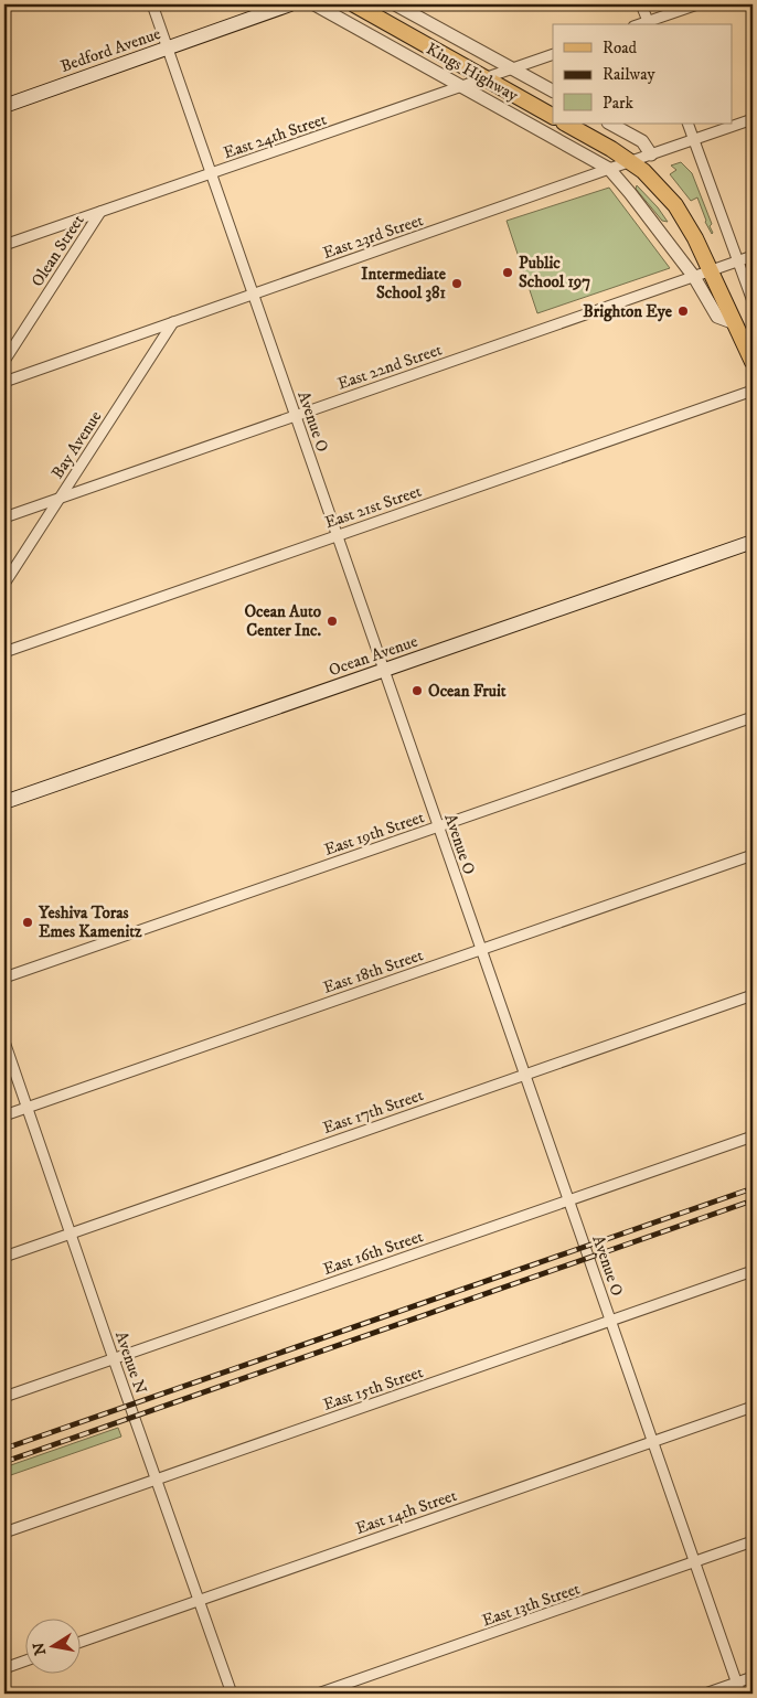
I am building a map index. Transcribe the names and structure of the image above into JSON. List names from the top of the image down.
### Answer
{
  "streets": {
    "main road": ["Bedford Avenue", "Kings Highway", "Ocean Avenue"],
    "street": [
      "East 24th Street",
      "East 23rd Street",
      "Olean Street",
      "East 22nd Street",
      "Avenue O",
      "Bay Avenue",
      "East 21st Street",
      "East 19th Street",
      "East 18th Street",
      "East 17th Street",
      "East 16th Street",
      "Avenue N",
      "East 15th Street",
      "East 14th Street",
      "East 13th Street"
    ]
  },
  "crossings": [
    ["Bedford Avenue", "Avenue O"],
    ["Kings Highway", "East 24th Street"],
    ["Kings Highway", "East 23rd Street"],
    ["Kings Highway", "East 22nd Street"],
    ["East 24th Street", "Olean Street"],
    ["East 24th Street", "Avenue O"],
    ["East 23rd Street", "Avenue O"],
    ["East 23rd Street", "Bay Avenue"],
    ["East 22nd Street", "Avenue O"],
    ["East 22nd Street", "Bay Avenue"],
    ["Avenue O", "East 21st Street"],
    ["Avenue O", "Ocean Avenue"],
    ["Avenue O", "East 19th Street"],
    ["Avenue O", "East 18th Street"],
    ["Avenue O", "East 17th Street"],
    ["Avenue O", "East 16th Street"],
    ["Avenue O", "East 15th Street"],
    ["Avenue O", "East 14th Street"],
    ["Avenue O", "East 13th Street"],
    ["East 18th Street", "Avenue N"],
    ["East 17th Street", "Avenue N"],
    ["East 16th Street", "Avenue N"],
    ["Avenue N", "East 15th Street"],
    ["Avenue N", "East 14th Street"]
  ],
  "places": [
    "Public School 197",
    "Intermediate School 381",
    "Brighton Eye",
    "Ocean Auto Center Inc.",
    "Ocean Fruit",
    "Yeshiva Toras Emes Kamenitz"
  ],
  "legend": ["Road", "Railway", "Park"],
  "north": "left"
}
